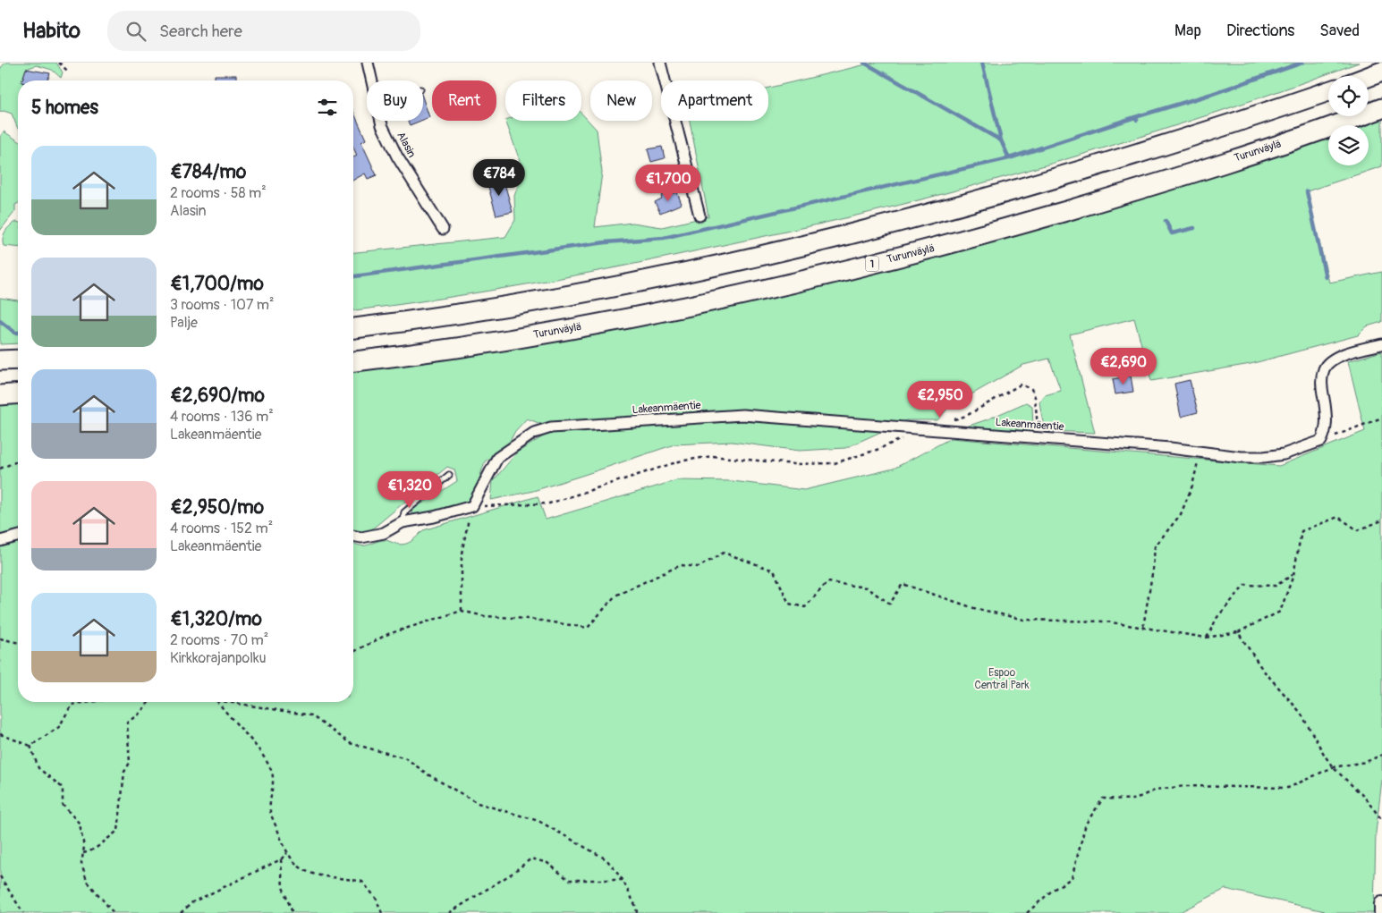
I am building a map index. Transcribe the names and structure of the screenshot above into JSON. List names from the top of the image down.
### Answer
{
  "streets": {
    "highway": ["Turunväylä", "1"],
    "street": ["Alasin", "Lakeanmäentie"]
  },
  "parks": ["Espoo Central Park"],
  "page": {
    "header": "Habito",
    "search": "Search here",
    "nav": ["Map", "Directions", "Saved"],
    "chip": [
      "Buy",
      "Rent",
      "Filters",
      "New",
      "Apartment"
    ],
    "heading": "5 homes",
    "list": [
      {
        "name": "€784/mo",
        "note": "2 rooms · 58 m² · Alasin"
      },
      {
        "name": "€1,700/mo",
        "note": "3 rooms · 107 m² · Palje"
      },
      {
        "name": "€2,690/mo",
        "note": "4 rooms · 136 m² · Lakeanmäentie"
      },
      {
        "name": "€2,950/mo",
        "note": "4 rooms · 152 m² · Lakeanmäentie"
      },
      {
        "name": "€1,320/mo",
        "note": "2 rooms · 70 m² · Kirkkorajanpolku"
      }
    ],
    "price": [
      "€784",
      "€1,700",
      "€2,690",
      "€2,950",
      "€1,320"
    ]
  }
}
